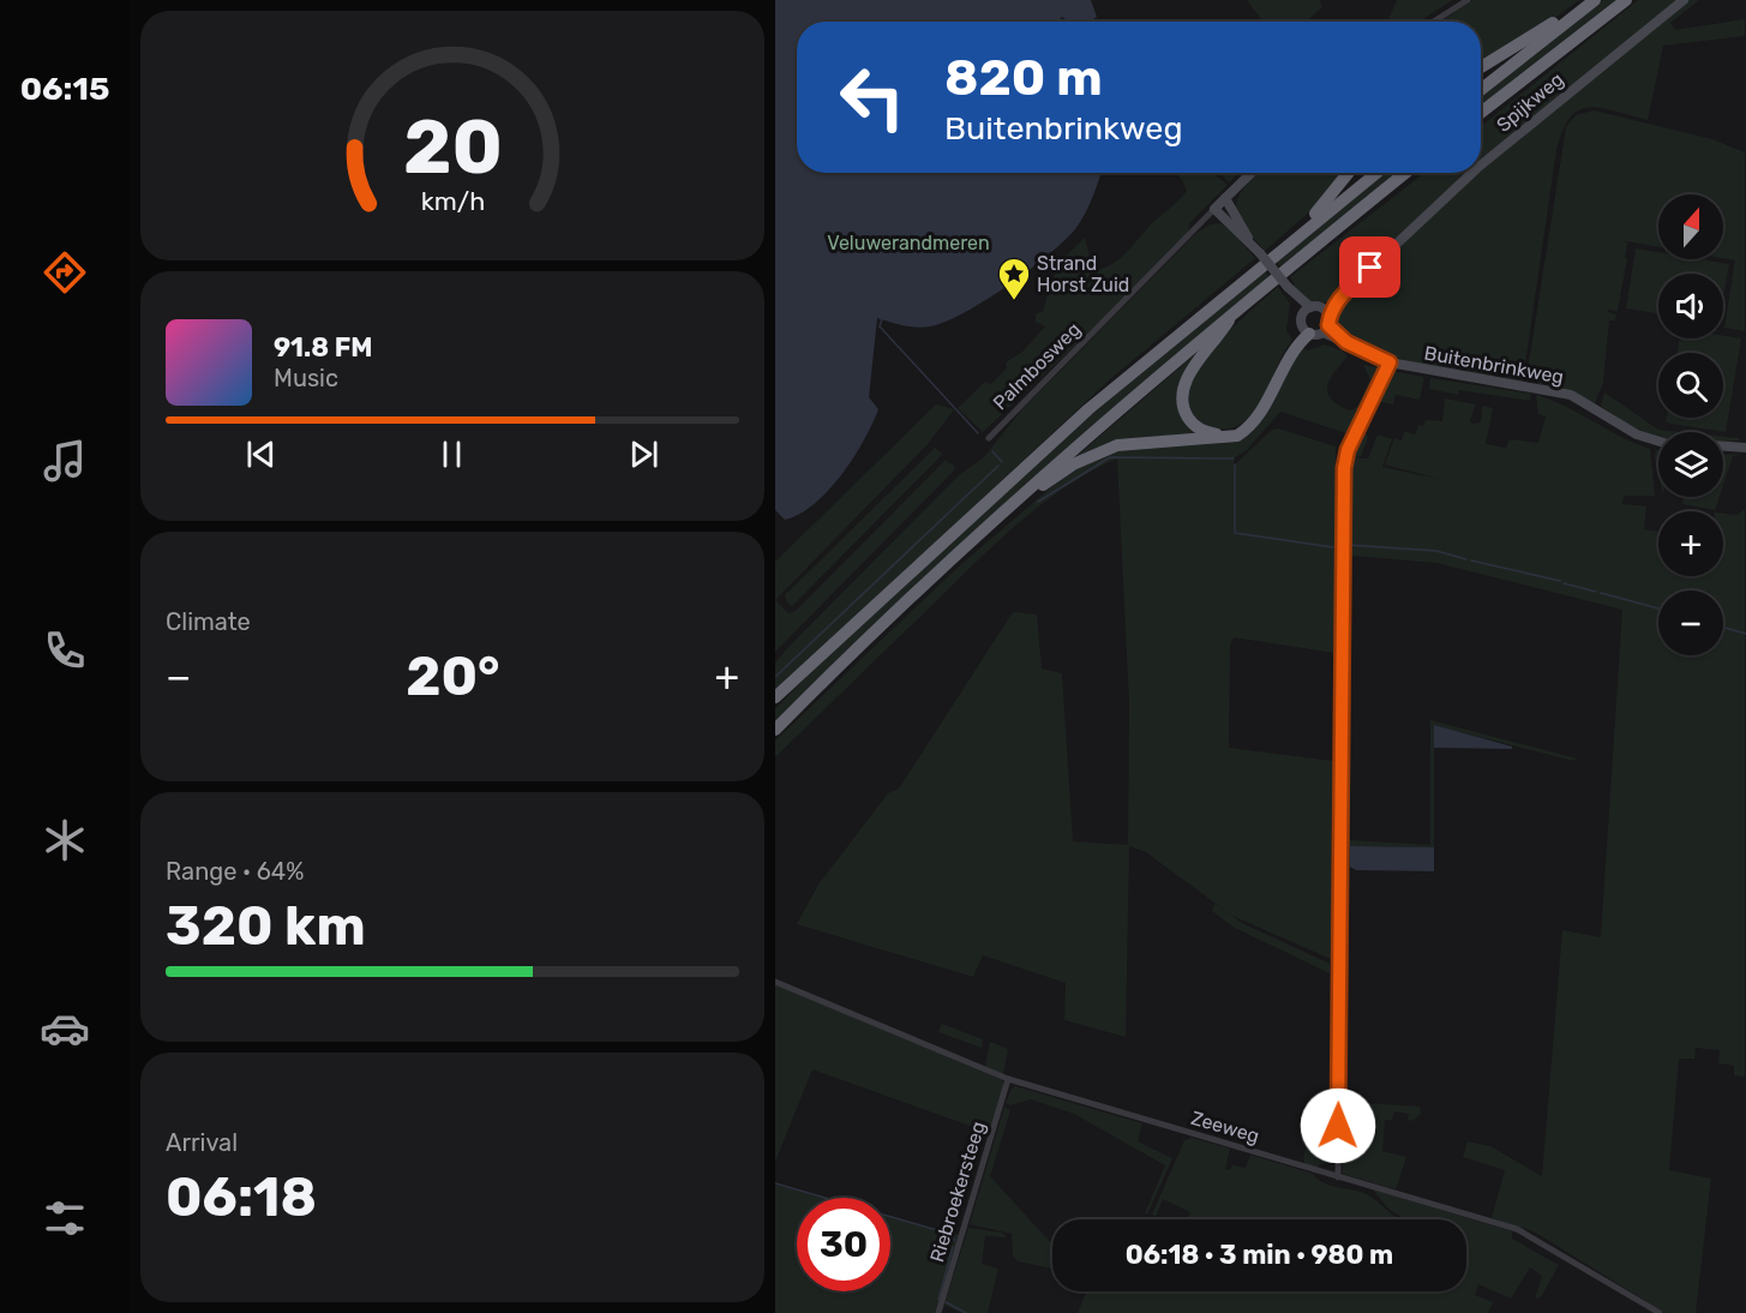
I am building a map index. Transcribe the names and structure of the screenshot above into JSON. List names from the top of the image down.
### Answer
{
  "streets": {
    "main road": ["Spijkweg", "Buitenbrinkweg", "Palmbosweg"],
    "street": ["Zeeweg", "Riebroekersteeg"]
  },
  "crossings": [
    ["Spijkweg", "Buitenbrinkweg"],
    ["Zeeweg", "Riebroekersteeg"]
  ],
  "parks": ["Veluwerandmeren"],
  "places": {
    "place": ["Strand Horst Zuid"]
  },
  "north": "top",
  "page": {
    "tabs": "06:15",
    "turn": ["820 m", "Buitenbrinkweg"],
    "map_buttons": ["+", "−"],
    "song": ["91.8 FM", "Music"],
    "tile": [
      "Climate",
      ["Range · 64%", "320 km"],
      ["Arrival", "06:18"]
    ],
    "heat": ["−", "20°", "+"],
    "limit": "30",
    "trip": "06:18 · 3 min · 980 m",
    "gauge": ["20", "km/h"]
  }
}
